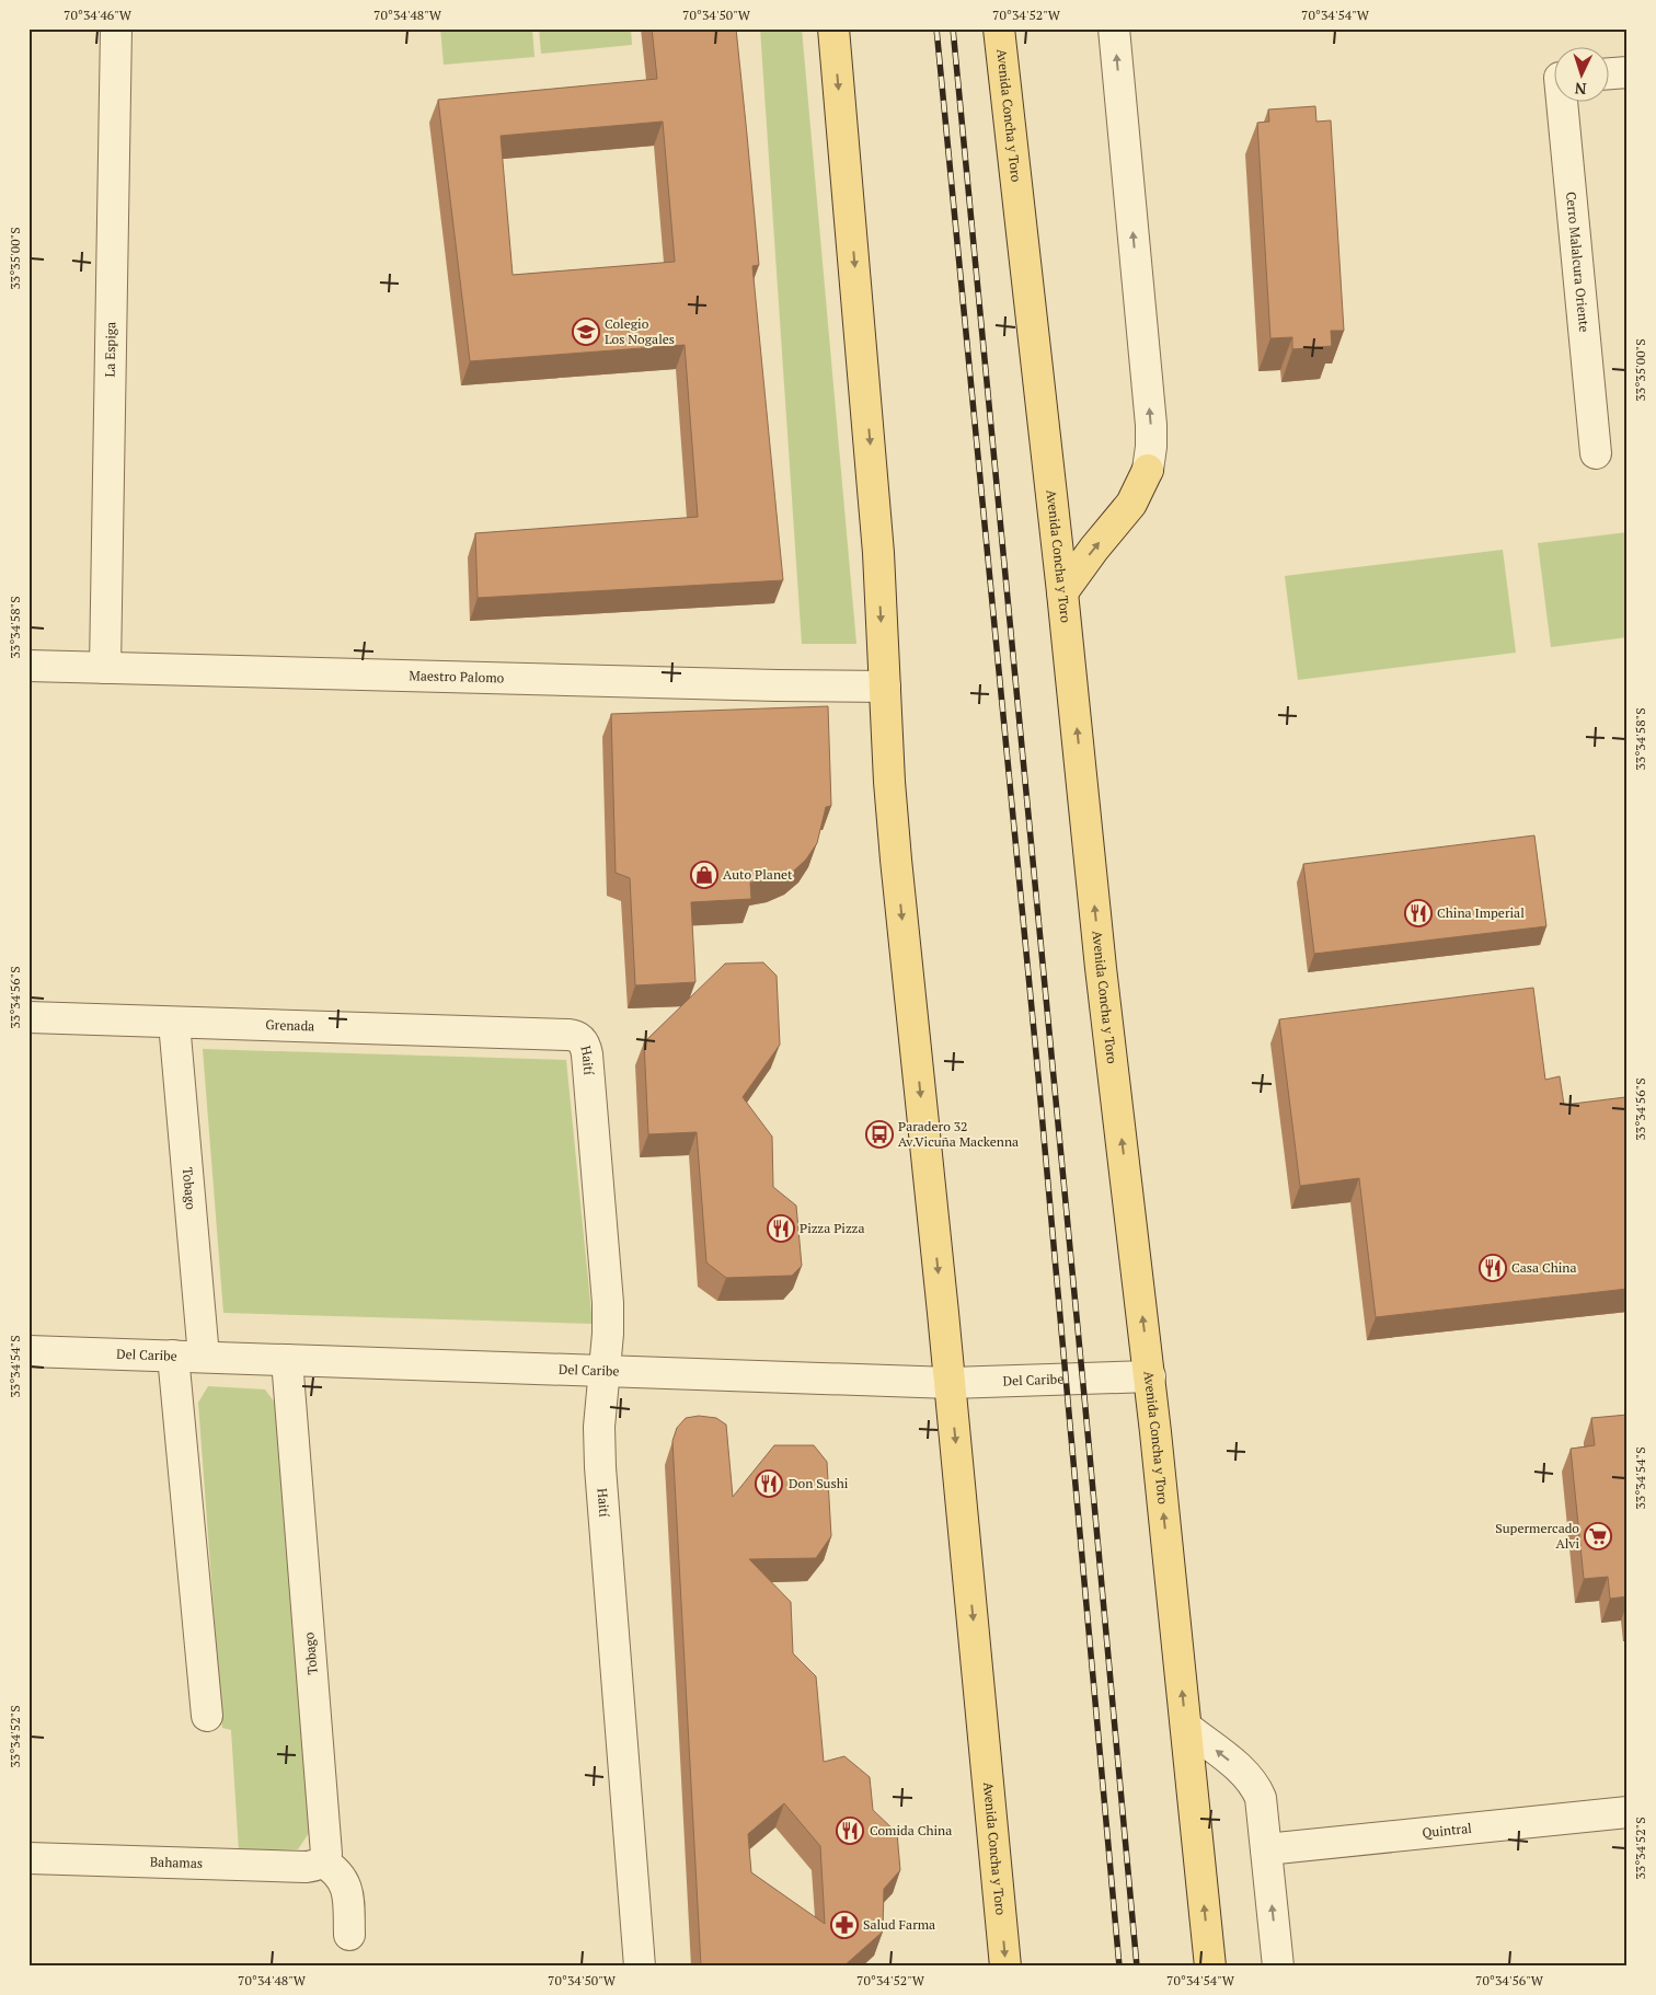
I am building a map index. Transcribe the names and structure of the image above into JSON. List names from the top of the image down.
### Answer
{
  "streets": {
    "main road": ["Avenida Concha y Toro"],
    "street": [
      "Cerro Malalcura Oriente",
      "La Espiga",
      "Maestro Palomo",
      "Grenada",
      "Haití",
      "Tobago",
      "Del Caribe",
      "Quintral",
      "Bahamas"
    ]
  },
  "crossings": [
    ["Avenida Concha y Toro", "Maestro Palomo"],
    ["Avenida Concha y Toro", "Del Caribe"],
    ["La Espiga", "Maestro Palomo"],
    ["Grenada", "Haití"],
    ["Grenada", "Tobago"],
    ["Haití", "Del Caribe"],
    ["Tobago", "Del Caribe"],
    ["Tobago", "Bahamas"]
  ],
  "places": {
    "school or university": ["Colegio Los Nogales"],
    "shop": ["Auto Planet"],
    "restaurant": [
      "China Imperial",
      "Pizza Pizza",
      "Casa China",
      "Don Sushi",
      "Comida China"
    ],
    "bus stop": ["Paradero 32 Av.Vicuña Mackenna"],
    "supermarket": ["Supermercado Alvi"],
    "pharmacy": ["Salud Farma"]
  },
  "north": "bottom",
  "coordinates": [
    "70°34'46\"W",
    "70°34'48\"W",
    "70°34'50\"W",
    "70°34'52\"W",
    "70°34'54\"W",
    "33°35'00\"S",
    "33°34'58\"S",
    "33°34'56\"S",
    "33°34'54\"S",
    "33°34'52\"S",
    "70°34'56\"W"
  ]
}
